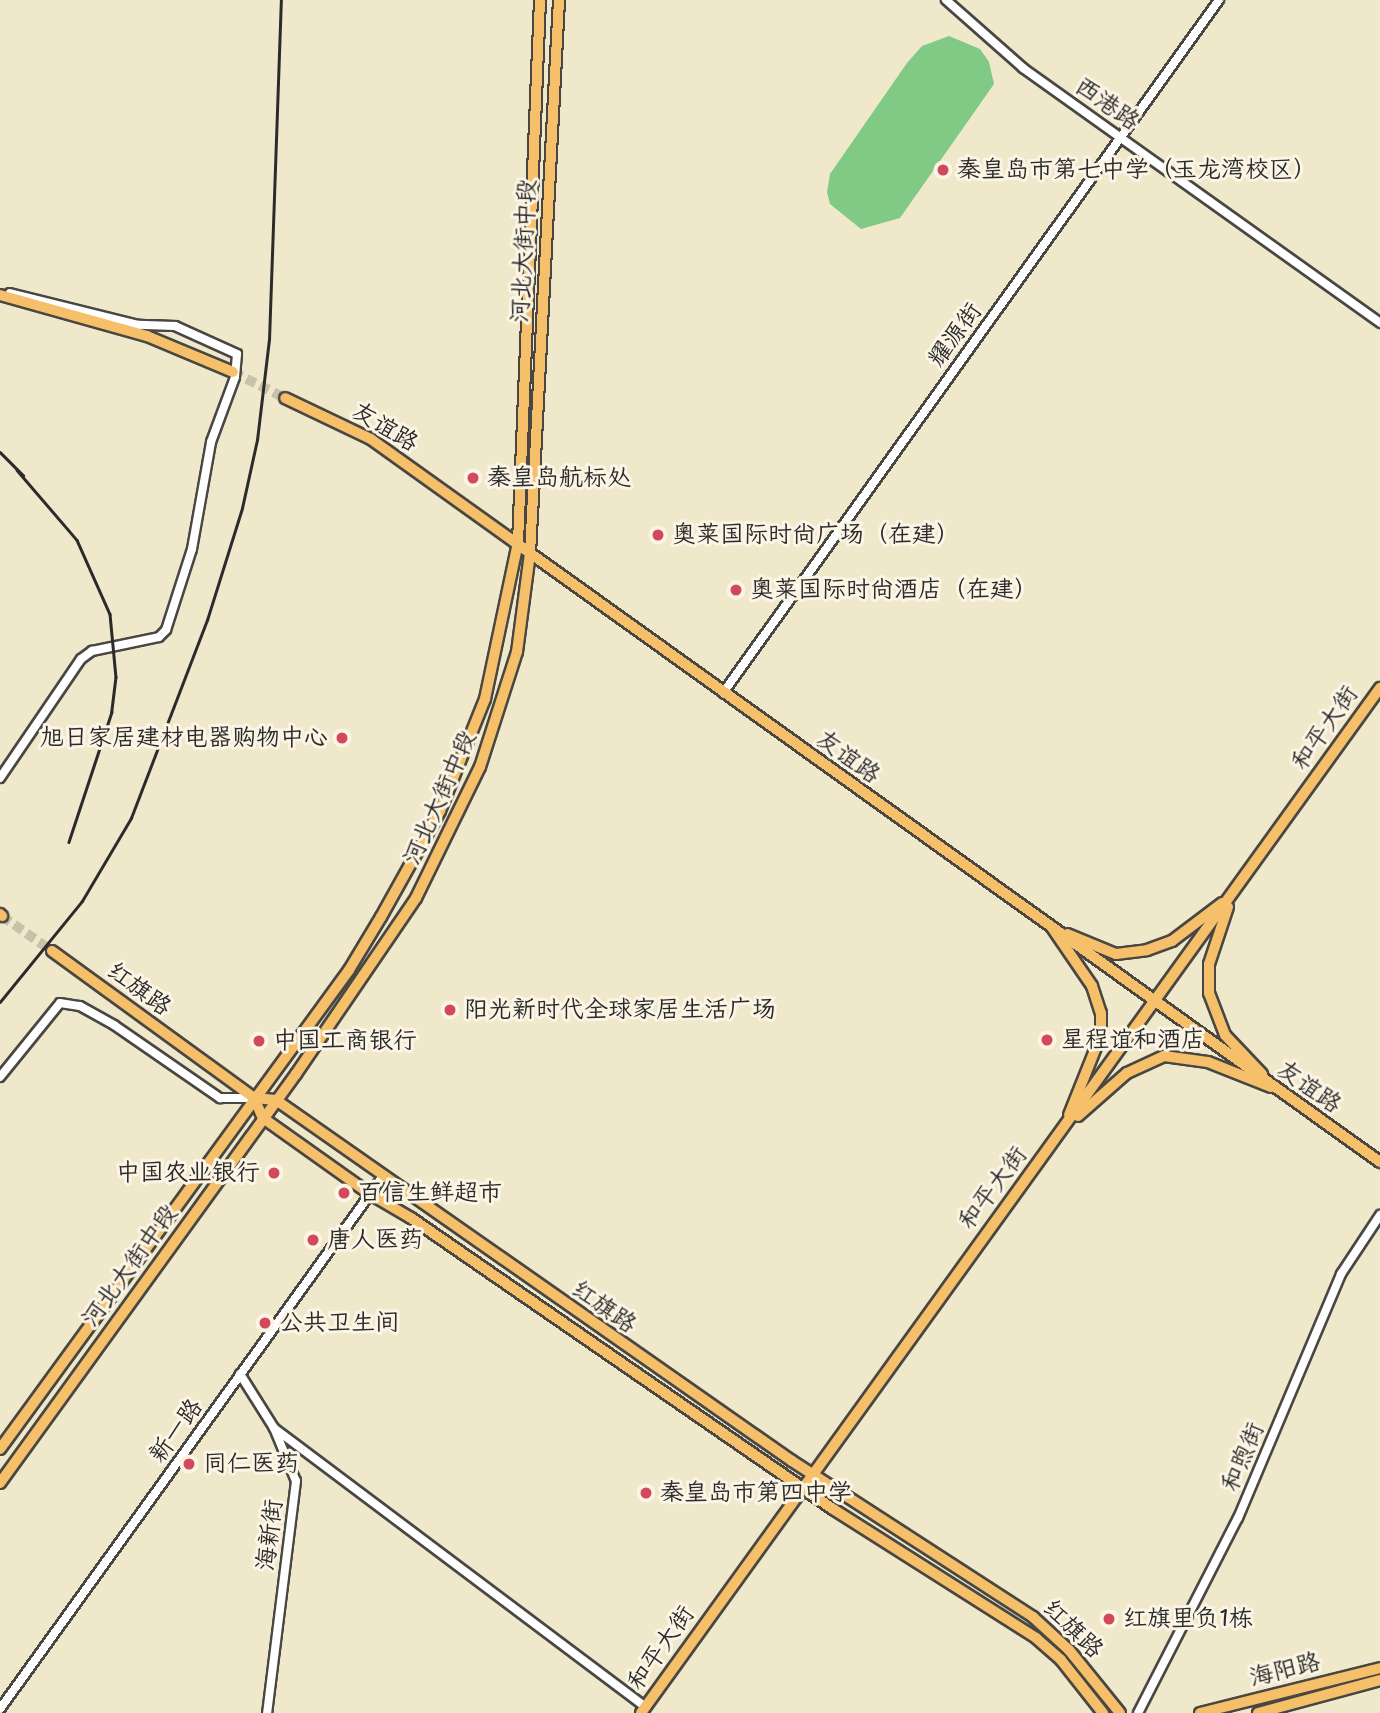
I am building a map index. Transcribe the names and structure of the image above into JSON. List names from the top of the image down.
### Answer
{
  "streets": {
    "highway": ["河北大街中段", "友谊路"],
    "main road": ["和平大街", "红旗路", "海阳路"],
    "street": [
      "西港路",
      "耀源街",
      "新一路",
      "和煦街",
      "海新街"
    ]
  },
  "crossings": [
    ["西港路", "耀源街"],
    ["河北大街中段", "友谊路"],
    ["河北大街中段", "红旗路"],
    ["耀源街", "友谊路"],
    ["友谊路", "和平大街"],
    ["和平大街", "红旗路"],
    ["红旗路", "新一路"],
    ["新一路", "海新街"]
  ],
  "places": [
    "秦皇岛市第七中学（玉龙湾校区）",
    "秦皇岛航标处",
    "奥莱国际时尚广场（在建）",
    "奥莱国际时尚酒店（在建）",
    "旭日家居建材电器购物中心",
    "阳光新时代全球家居生活广场",
    "星程谊和酒店",
    "中国工商银行",
    "中国农业银行",
    "百信生鲜超市",
    "唐人医药",
    "公共卫生间",
    "同仁医药",
    "秦皇岛市第四中学",
    "红旗里负1栋"
  ]
}
